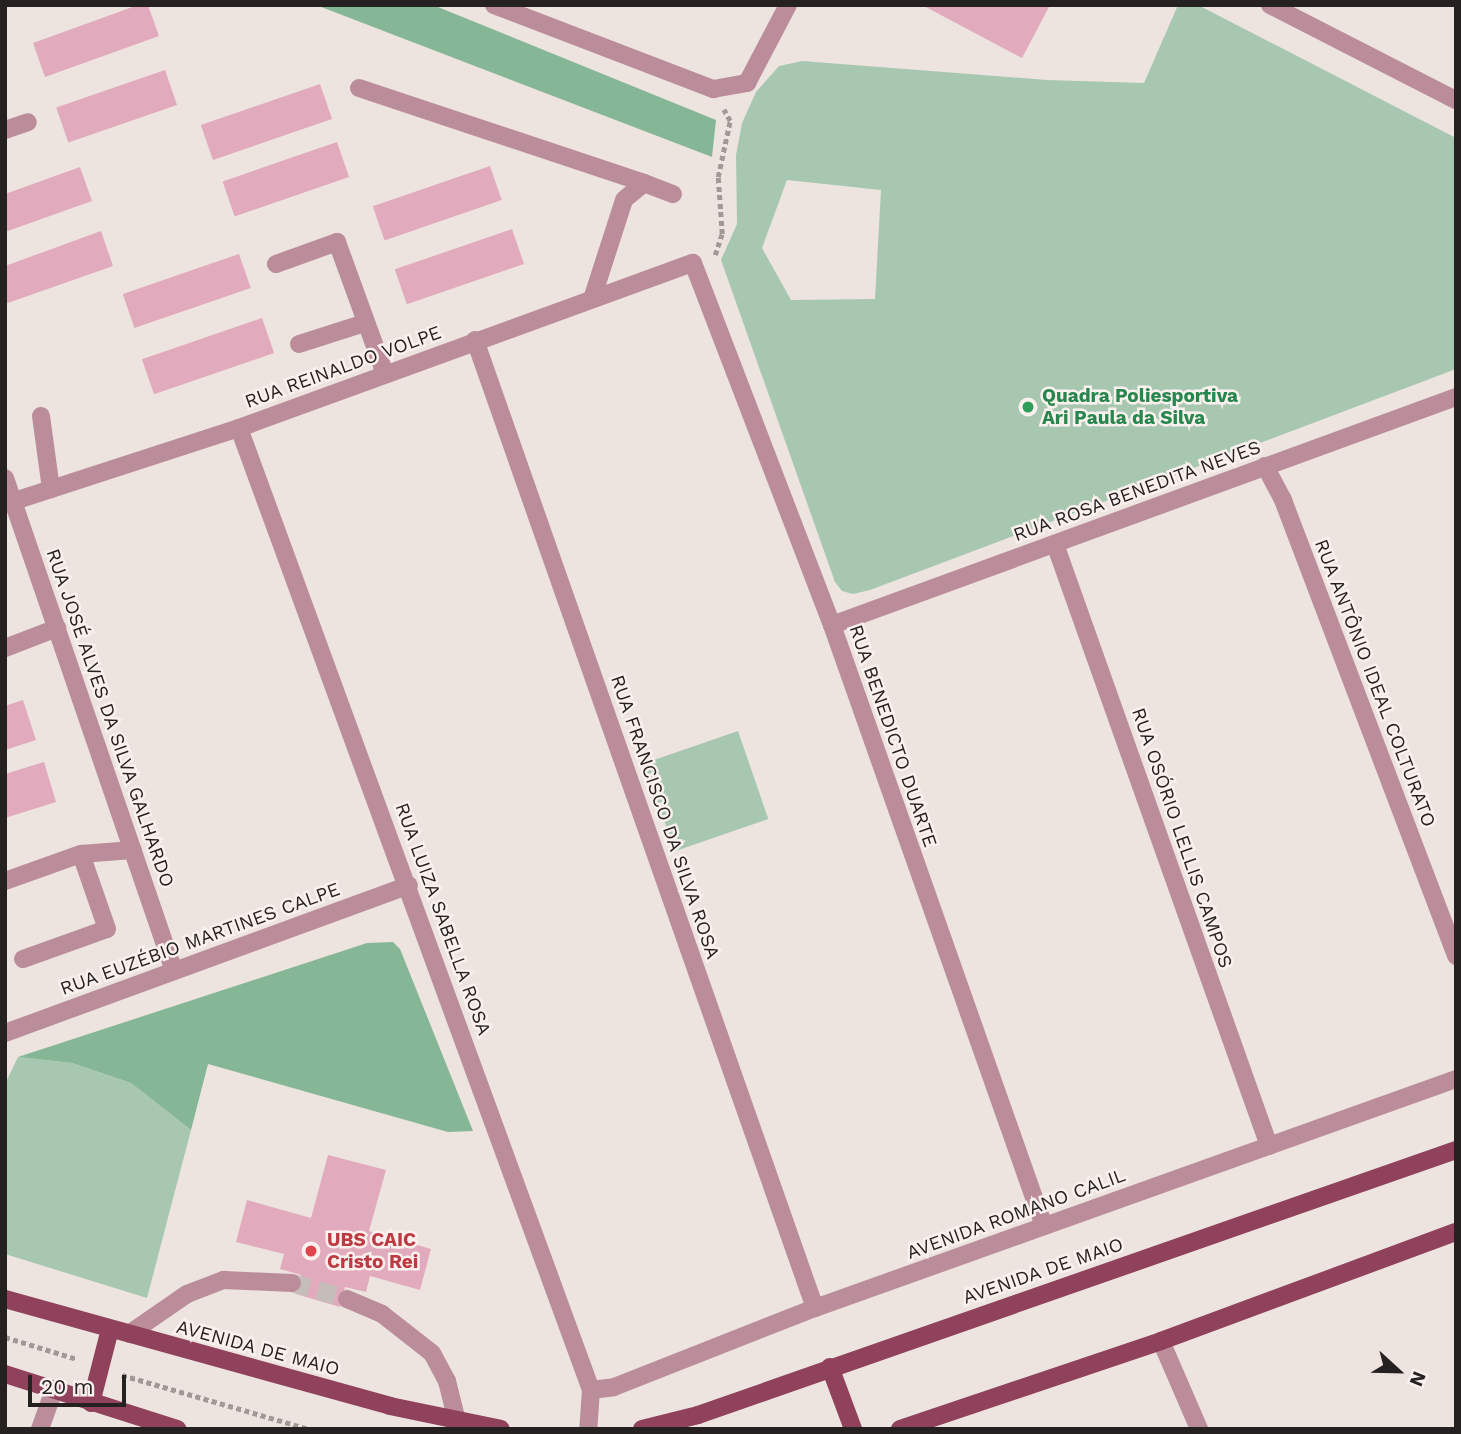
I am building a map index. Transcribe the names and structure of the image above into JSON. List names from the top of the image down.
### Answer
{
  "streets": {
    "main road": ["AVENIDA DE MAIO"],
    "street": [
      "RUA REINALDO VOLPE",
      "RUA ROSA BENEDITA NEVES",
      "RUA ANTÔNIO IDEAL COLTURATO",
      "RUA JOSÉ ALVES DA SILVA GALHARDO",
      "RUA BENEDICTO DUARTE",
      "RUA FRANCISCO DA SILVA ROSA",
      "RUA OSÓRIO LELLIS CAMPOS",
      "RUA LUIZA SABELLA ROSA",
      "RUA EUZÉBIO MARTINES CALPE",
      "AVENIDA ROMANO CALIL"
    ]
  },
  "crossings": [
    ["RUA REINALDO VOLPE", "RUA JOSÉ ALVES DA SILVA GALHARDO"],
    ["RUA REINALDO VOLPE", "RUA BENEDICTO DUARTE"],
    ["RUA REINALDO VOLPE", "RUA FRANCISCO DA SILVA ROSA"],
    ["RUA REINALDO VOLPE", "RUA LUIZA SABELLA ROSA"],
    ["RUA ROSA BENEDITA NEVES", "RUA ANTÔNIO IDEAL COLTURATO"],
    ["RUA ROSA BENEDITA NEVES", "RUA BENEDICTO DUARTE"],
    ["RUA ROSA BENEDITA NEVES", "RUA OSÓRIO LELLIS CAMPOS"],
    ["RUA JOSÉ ALVES DA SILVA GALHARDO", "RUA EUZÉBIO MARTINES CALPE"],
    ["RUA BENEDICTO DUARTE", "AVENIDA ROMANO CALIL"],
    ["RUA FRANCISCO DA SILVA ROSA", "AVENIDA ROMANO CALIL"],
    ["RUA OSÓRIO LELLIS CAMPOS", "AVENIDA ROMANO CALIL"],
    ["RUA LUIZA SABELLA ROSA", "RUA EUZÉBIO MARTINES CALPE"],
    ["RUA LUIZA SABELLA ROSA", "AVENIDA ROMANO CALIL"]
  ],
  "places": ["Quadra Poliesportiva Ari Paula da Silva", "UBS CAIC Cristo Rei"],
  "scale_bar": "20 m",
  "north": "right"
}
